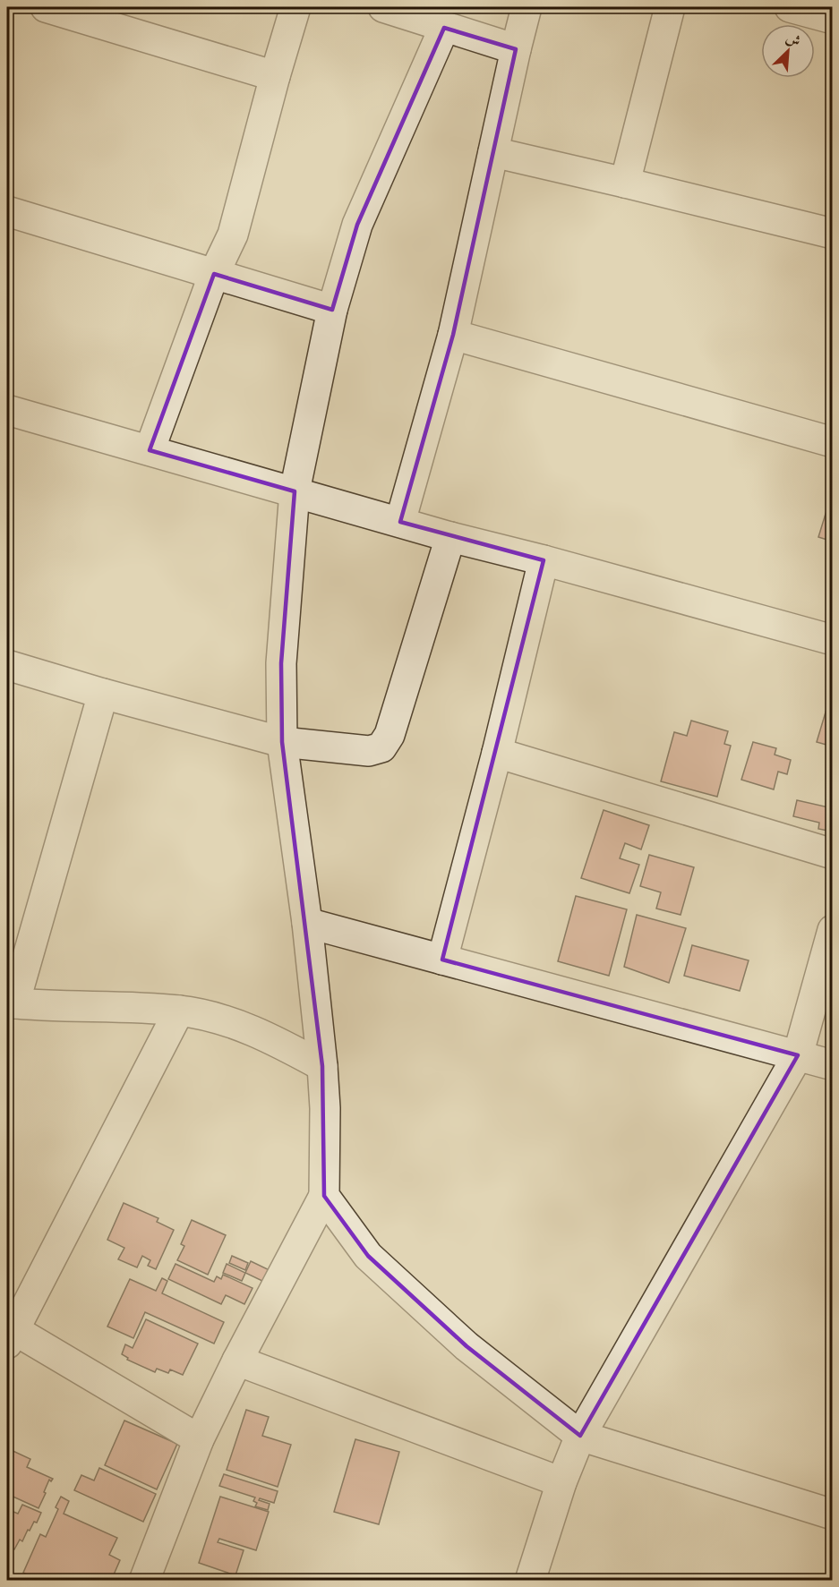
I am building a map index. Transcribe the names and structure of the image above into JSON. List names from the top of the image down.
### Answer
{
  "north": "top right"
}
